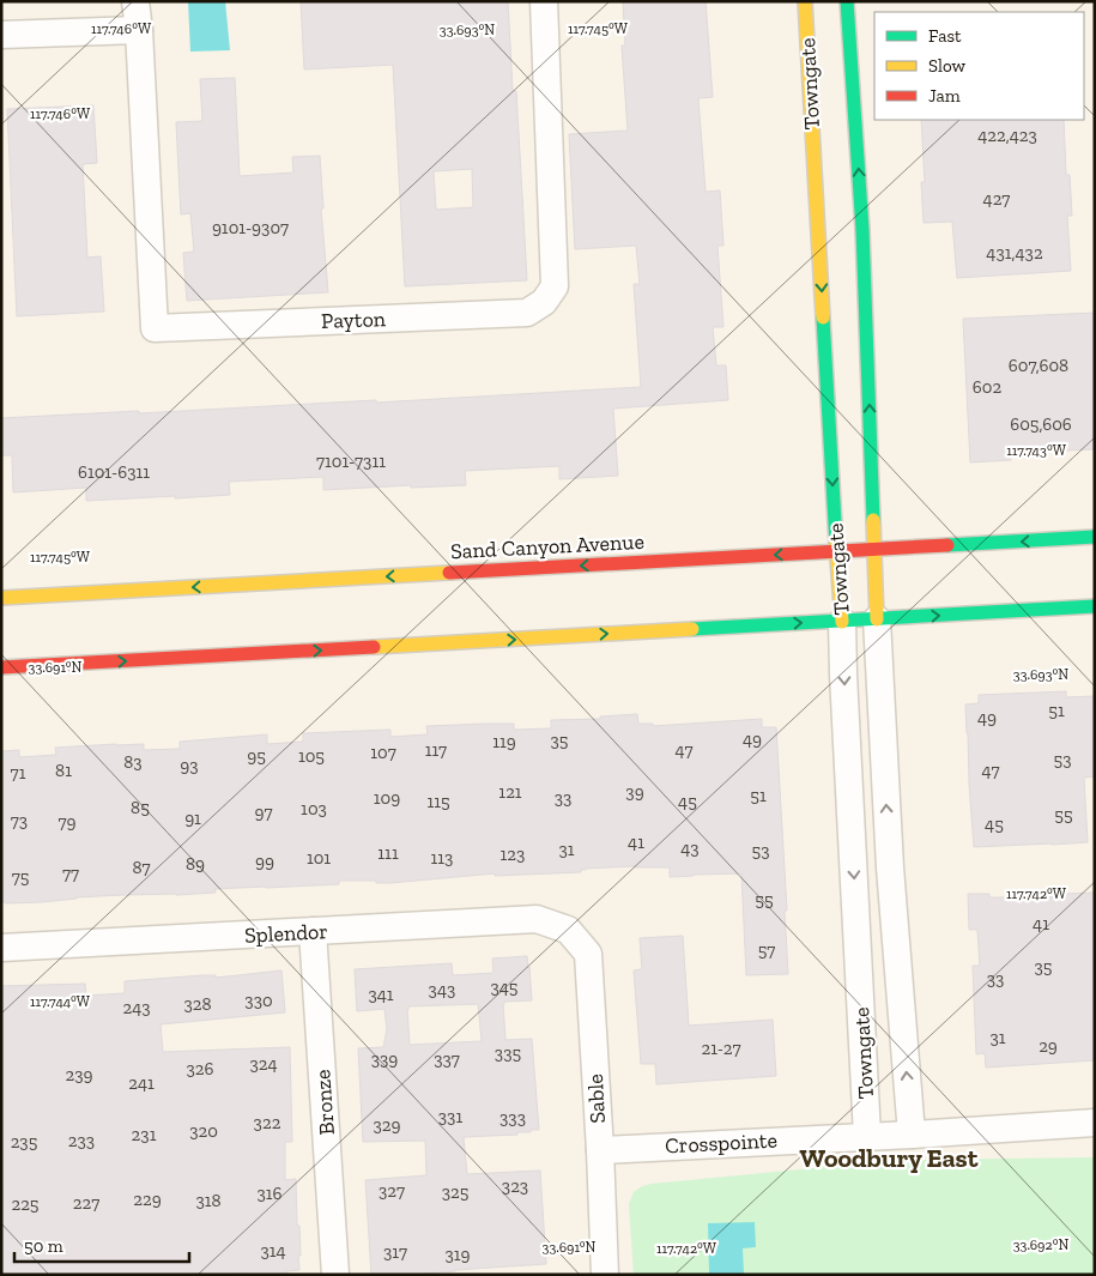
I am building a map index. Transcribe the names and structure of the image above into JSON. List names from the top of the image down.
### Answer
{
  "streets": {
    "main road": ["Towngate", "Sand Canyon Avenue"],
    "street": [
      "Payton",
      "Splendor",
      "Sable",
      "Bronze",
      "Crosspointe"
    ]
  },
  "crossings": [
    ["Towngate", "Sand Canyon Avenue"],
    ["Towngate", "Crosspointe"],
    ["Splendor", "Sable"],
    ["Splendor", "Bronze"],
    ["Sable", "Crosspointe"]
  ],
  "districts": ["Woodbury East"],
  "house_numbers": [
    "422,423",
    "427",
    "9101-9307",
    "431,432",
    "607,608",
    "602",
    "605,606",
    "7101-7311",
    "6101-6311",
    "51",
    "49",
    "49",
    "35",
    "119",
    "117",
    "47",
    "107",
    "95",
    "105",
    "53",
    "83",
    "93",
    "81",
    "47",
    "71",
    "121",
    "39",
    "51",
    "109",
    "33",
    "115",
    "45",
    "85",
    "103",
    "97",
    "55",
    "91",
    "73",
    "79",
    "45",
    "41",
    "43",
    "31",
    "53",
    "111",
    "123",
    "101",
    "113",
    "99",
    "89",
    "87",
    "77",
    "75",
    "55",
    "41",
    "57",
    "35",
    "33",
    "345",
    "343",
    "341",
    "330",
    "328",
    "243",
    "31",
    "29",
    "21-27",
    "335",
    "339",
    "337",
    "324",
    "326",
    "239",
    "241",
    "331",
    "333",
    "322",
    "329",
    "320",
    "231",
    "233",
    "235",
    "323",
    "327",
    "325",
    "316",
    "229",
    "318",
    "227",
    "225",
    "314",
    "317",
    "319"
  ],
  "legend": ["Fast", "Slow", "Jam"],
  "scale_bar": "50 m",
  "coordinates": [
    "117.746°W",
    "117.745°W",
    "33.693°N",
    "117.743°W",
    "33.691°N",
    "117.742°W",
    "117.744°W",
    "33.692°N"
  ]
}
